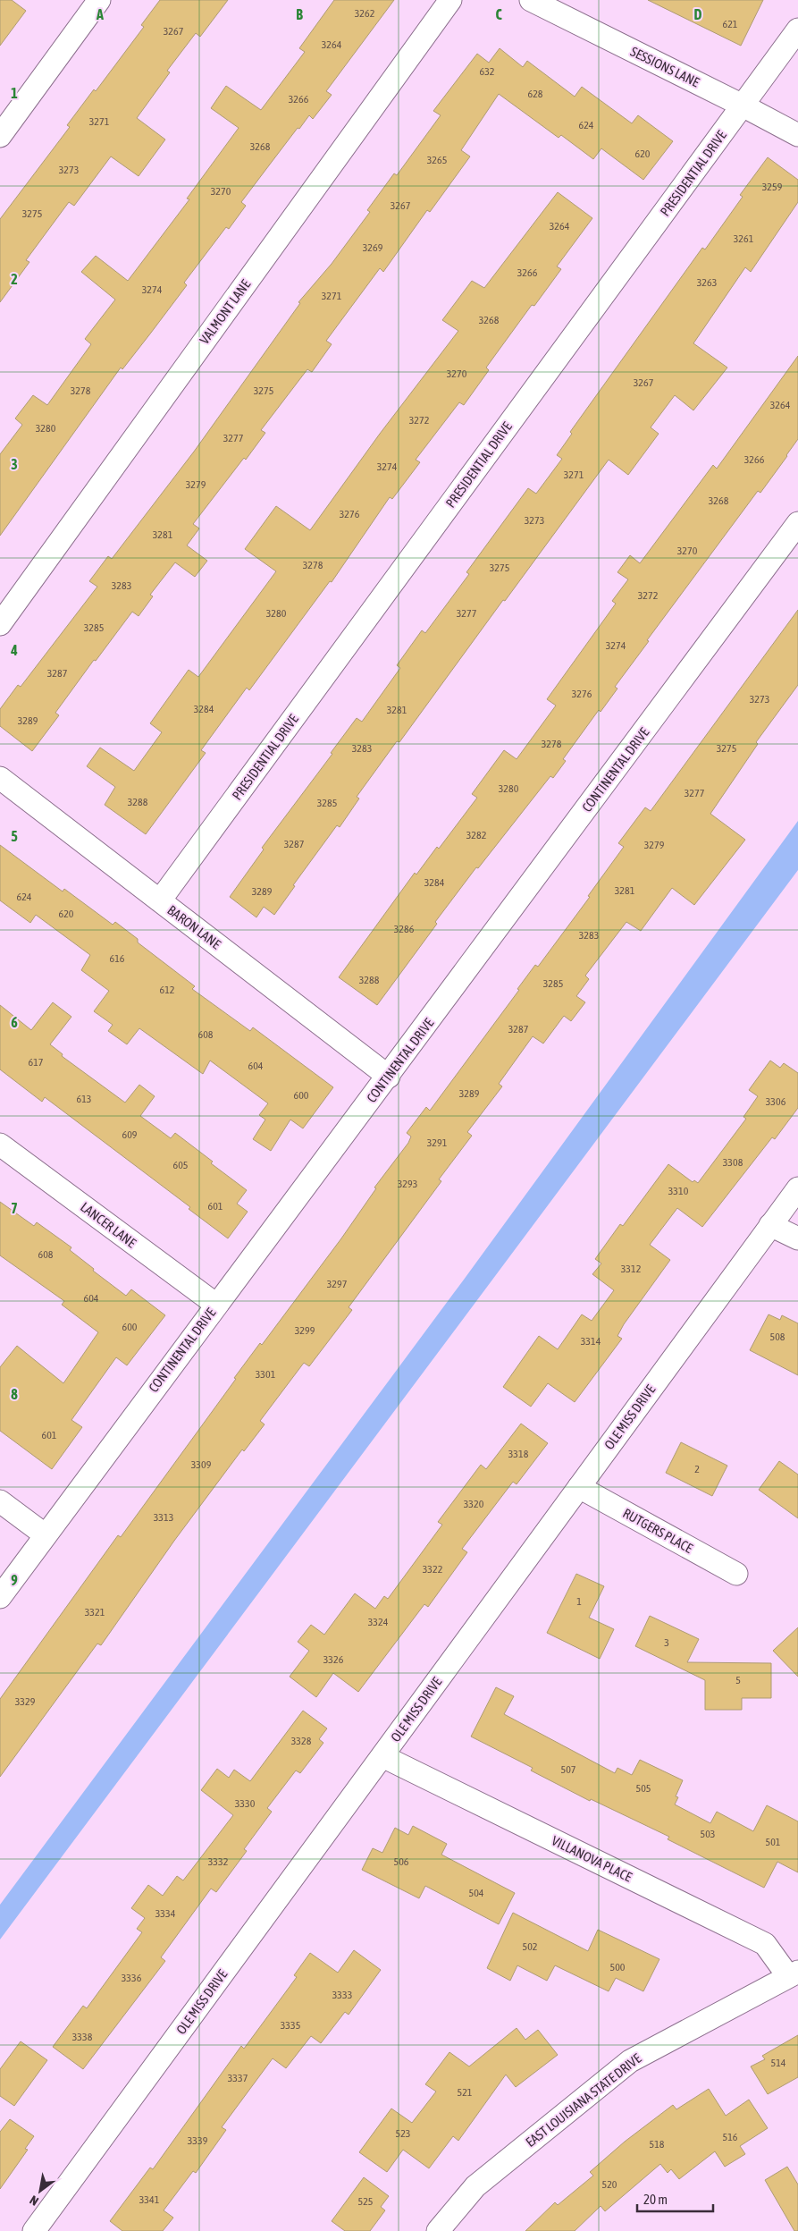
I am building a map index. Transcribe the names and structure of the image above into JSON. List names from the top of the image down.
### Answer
{
  "streets": {
    "street": [
      "SESSIONS LANE",
      "PRESIDENTIAL DRIVE",
      "VALMONT LANE",
      "CONTINENTAL DRIVE",
      "BARON LANE",
      "LANCER LANE",
      "OLE MISS DRIVE",
      "RUTGERS PLACE",
      "VILLANOVA PLACE",
      "EAST LOUISIANA STATE DRIVE"
    ]
  },
  "crossings": [
    ["SESSIONS LANE", "PRESIDENTIAL DRIVE"],
    ["PRESIDENTIAL DRIVE", "BARON LANE"],
    ["CONTINENTAL DRIVE", "BARON LANE"],
    ["CONTINENTAL DRIVE", "LANCER LANE"],
    ["OLE MISS DRIVE", "RUTGERS PLACE"],
    ["OLE MISS DRIVE", "VILLANOVA PLACE"],
    ["VILLANOVA PLACE", "EAST LOUISIANA STATE DRIVE"]
  ],
  "house_numbers": [
    "3262",
    "621",
    "3267",
    "3264",
    "632",
    "628",
    "3266",
    "3271",
    "624",
    "3268",
    "620",
    "3265",
    "3273",
    "3259",
    "3270",
    "3267",
    "3275",
    "3264",
    "3261",
    "3269",
    "3266",
    "3263",
    "3274",
    "3271",
    "3268",
    "3270",
    "3267",
    "3278",
    "3275",
    "3264",
    "3272",
    "3280",
    "3277",
    "3266",
    "3274",
    "3271",
    "3279",
    "3268",
    "3276",
    "3273",
    "3281",
    "3270",
    "3278",
    "3275",
    "3283",
    "3272",
    "3280",
    "3277",
    "3285",
    "3274",
    "3287",
    "3276",
    "3273",
    "3284",
    "3281",
    "3289",
    "3278",
    "3283",
    "3275",
    "3280",
    "3277",
    "3288",
    "3285",
    "3282",
    "3287",
    "3279",
    "3284",
    "3281",
    "3289",
    "624",
    "620",
    "3286",
    "3283",
    "616",
    "3288",
    "3285",
    "612",
    "3287",
    "608",
    "617",
    "604",
    "3289",
    "600",
    "613",
    "3306",
    "609",
    "3291",
    "3308",
    "605",
    "3293",
    "3310",
    "601",
    "608",
    "3312",
    "3297",
    "604",
    "600",
    "3299",
    "508",
    "3314",
    "3301",
    "601",
    "3318",
    "3309",
    "2",
    "3320",
    "3313",
    "3322",
    "1",
    "3321",
    "3324",
    "3",
    "3326",
    "5",
    "3329",
    "3328",
    "507",
    "505",
    "3330",
    "503",
    "501",
    "3332",
    "506",
    "504",
    "3334",
    "502",
    "500",
    "3336",
    "3333",
    "3335",
    "3338",
    "514",
    "3337",
    "521",
    "523",
    "516",
    "3339",
    "518",
    "520",
    "3341",
    "525"
  ],
  "scale_bar": "20 m",
  "north": "bottom left",
  "grid": {
    "columns": [
      "A",
      "B",
      "C",
      "D"
    ],
    "rows": [
      "1",
      "2",
      "3",
      "4",
      "5",
      "6",
      "7",
      "8",
      "9"
    ]
  }
}
